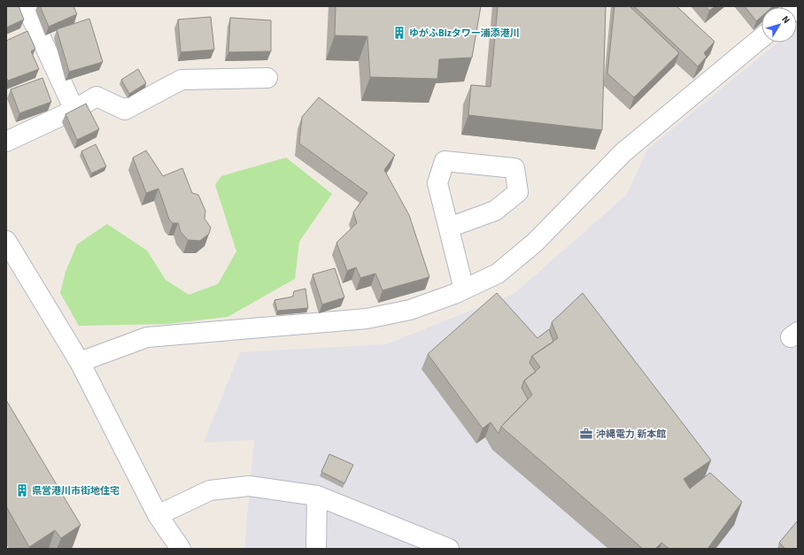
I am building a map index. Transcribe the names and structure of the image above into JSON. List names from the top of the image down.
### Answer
{
  "places": {
    "building": ["ゆがふBizタワー浦添港川", "県営港川市街地住宅"],
    "office": ["沖縄電力 新本館"]
  },
  "north": "top right"
}
